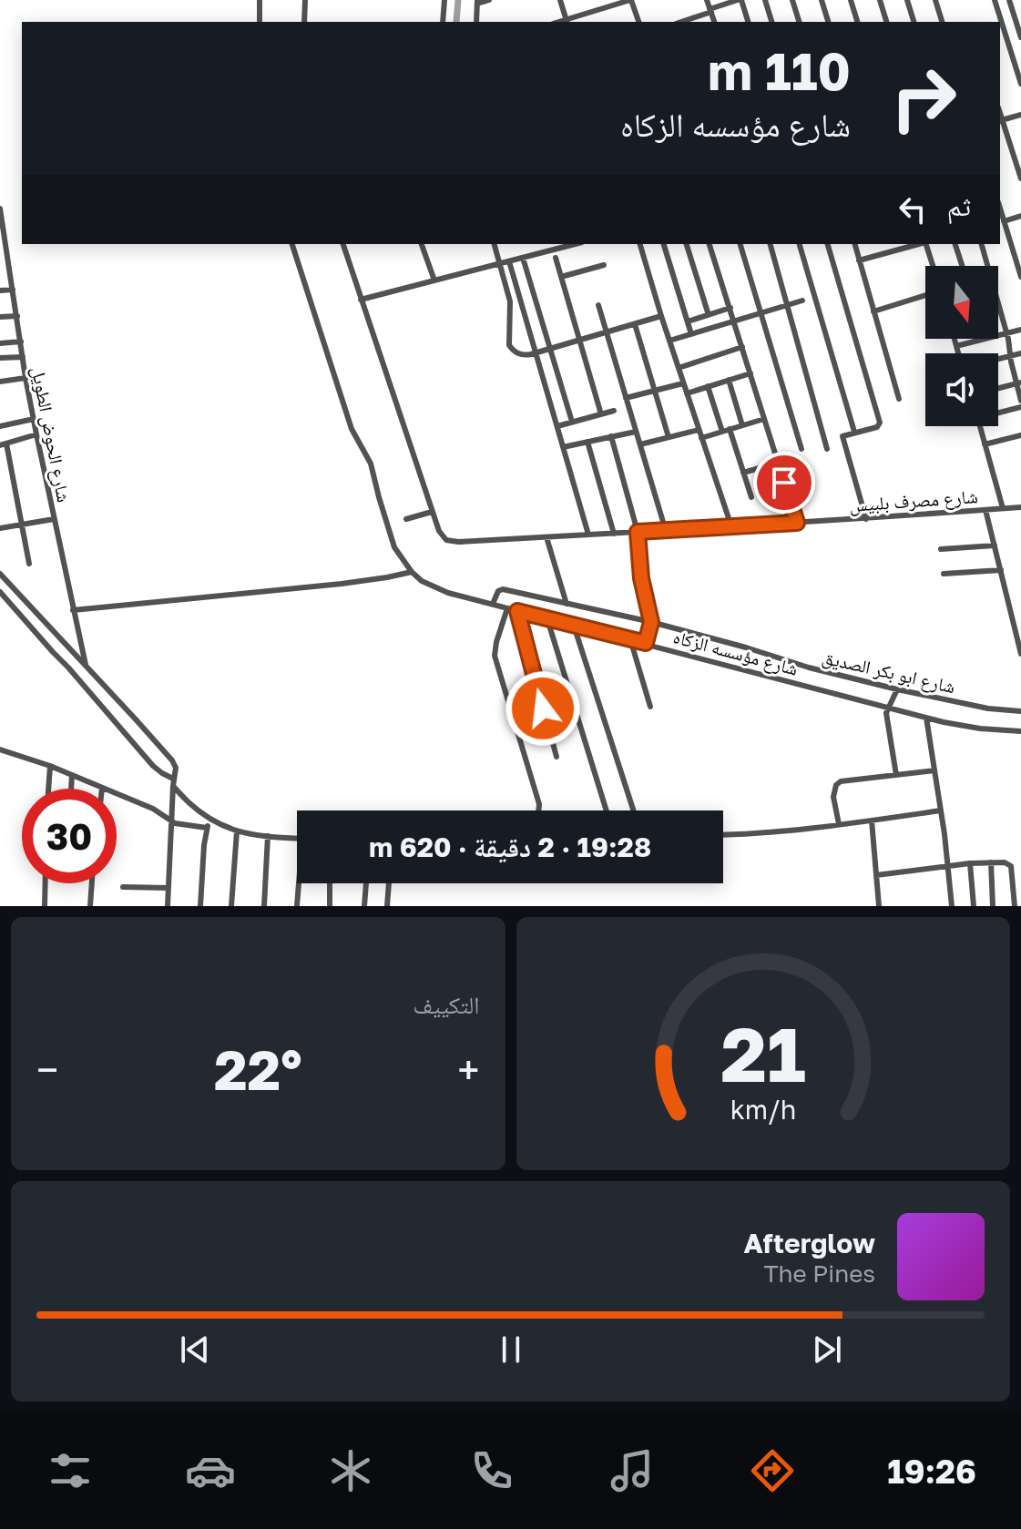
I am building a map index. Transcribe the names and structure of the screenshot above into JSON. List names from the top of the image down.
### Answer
{
  "streets": {
    "street": [
      "شارع الحوض الطويل",
      "شارع مصرف بلبيس",
      "شارع مؤسسه الزكاه",
      "شارع ابو بكر الصديق"
    ]
  },
  "crossings": [
    ["شارع مؤسسه الزكاه", "شارع ابو بكر الصديق"]
  ],
  "north": "bottom",
  "page": {
    "turn": ["110 m", "شارع مؤسسه الزكاه"],
    "then": "ثم",
    "limit": "30",
    "trip": "19:28 · 2 دقيقة · 620 m",
    "tile": "التكييف",
    "heat": ["−", "22°", "+"],
    "song": ["Afterglow", "The Pines"],
    "tabs": "19:26",
    "gauge": ["21", "km/h"]
  }
}
